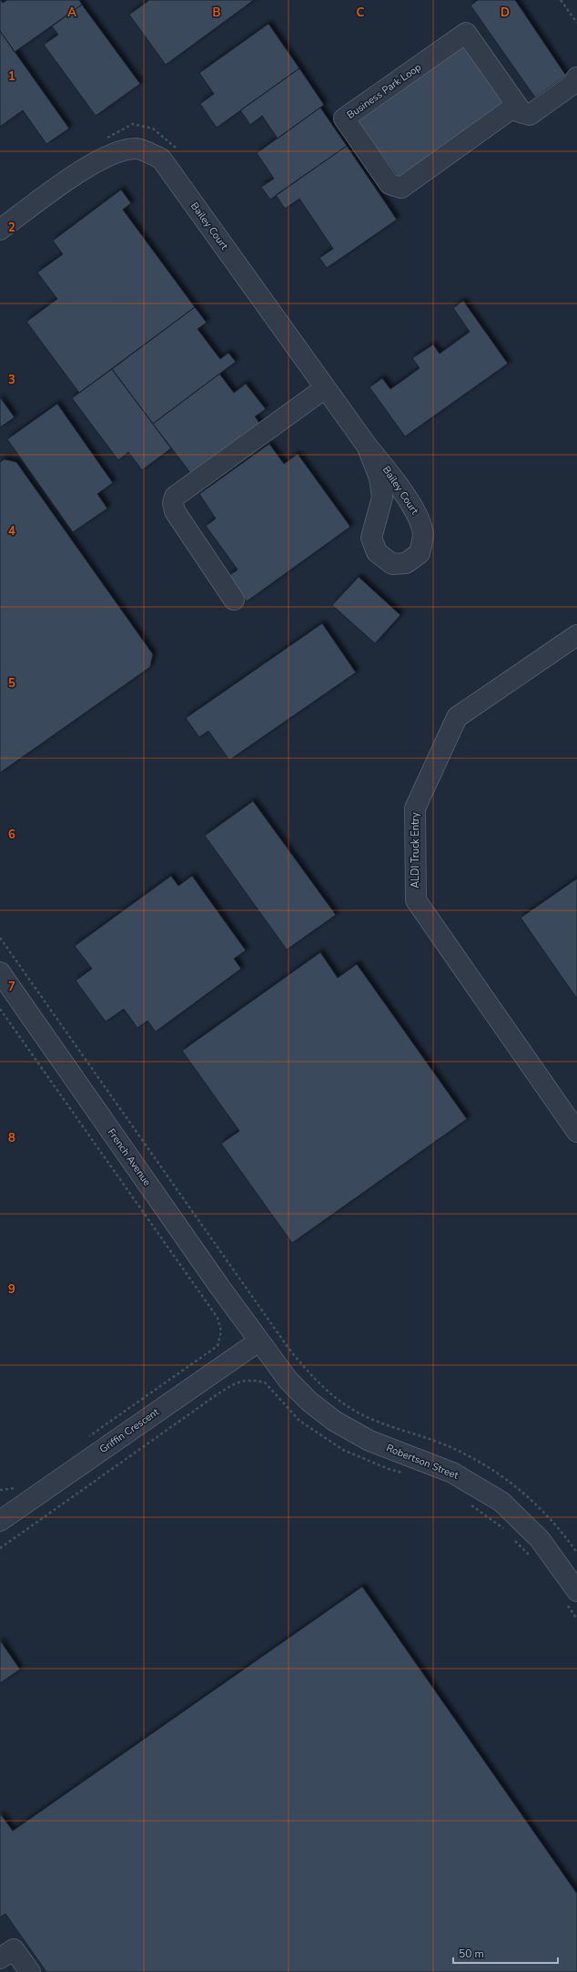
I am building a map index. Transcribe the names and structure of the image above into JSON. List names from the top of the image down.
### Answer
{
  "streets": {
    "street": [
      "Business Park Loop",
      "Bailey Court",
      "ALDI Truck Entry",
      "French Avenue",
      "Griffin Crescent",
      "Robertson Street"
    ]
  },
  "crossings": [
    ["French Avenue", "Griffin Crescent"],
    ["French Avenue", "Robertson Street"],
    ["Griffin Crescent", "Robertson Street"]
  ],
  "scale_bar": "50 m",
  "grid": {
    "columns": [
      "A",
      "B",
      "C",
      "D"
    ],
    "rows": [
      "1",
      "2",
      "3",
      "4",
      "5",
      "6",
      "7",
      "8",
      "9"
    ]
  }
}
